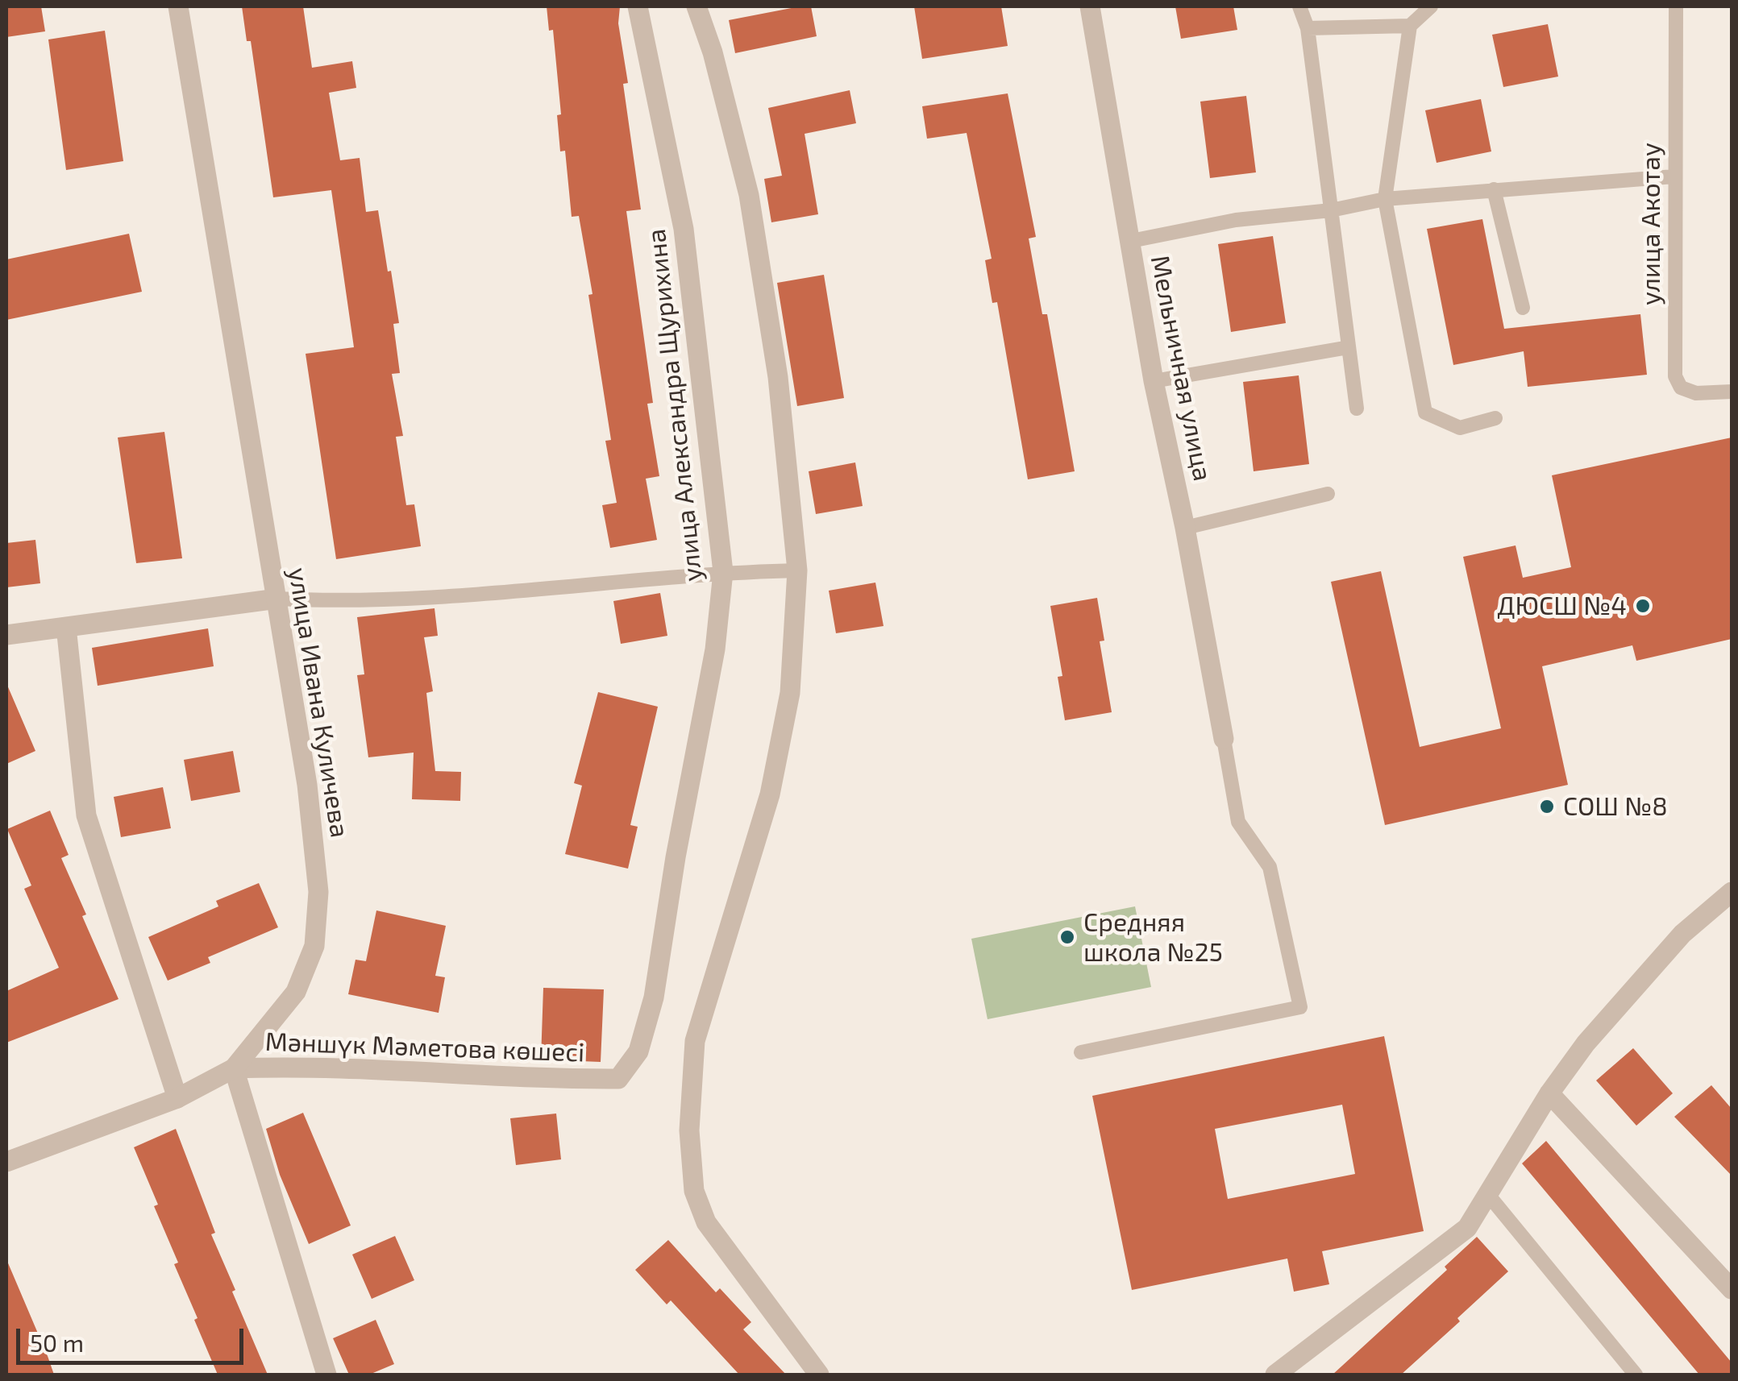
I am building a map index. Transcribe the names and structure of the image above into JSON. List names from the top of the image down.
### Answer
{
  "streets": {
    "street": [
      "Мельничная улица",
      "улица Александра Щурихина",
      "улица Ивана Куличева",
      "Мәншүк Мәметова көшесі"
    ],
    "lane": ["улица Акотау"]
  },
  "crossings": [
    ["улица Александра Щурихина", "Мәншүк Мәметова көшесі"],
    ["улица Ивана Куличева", "Мәншүк Мәметова көшесі"]
  ],
  "places": ["ДЮСШ №4", "СОШ №8", "Средняя школа №25"],
  "scale_bar": "50 m"
}
